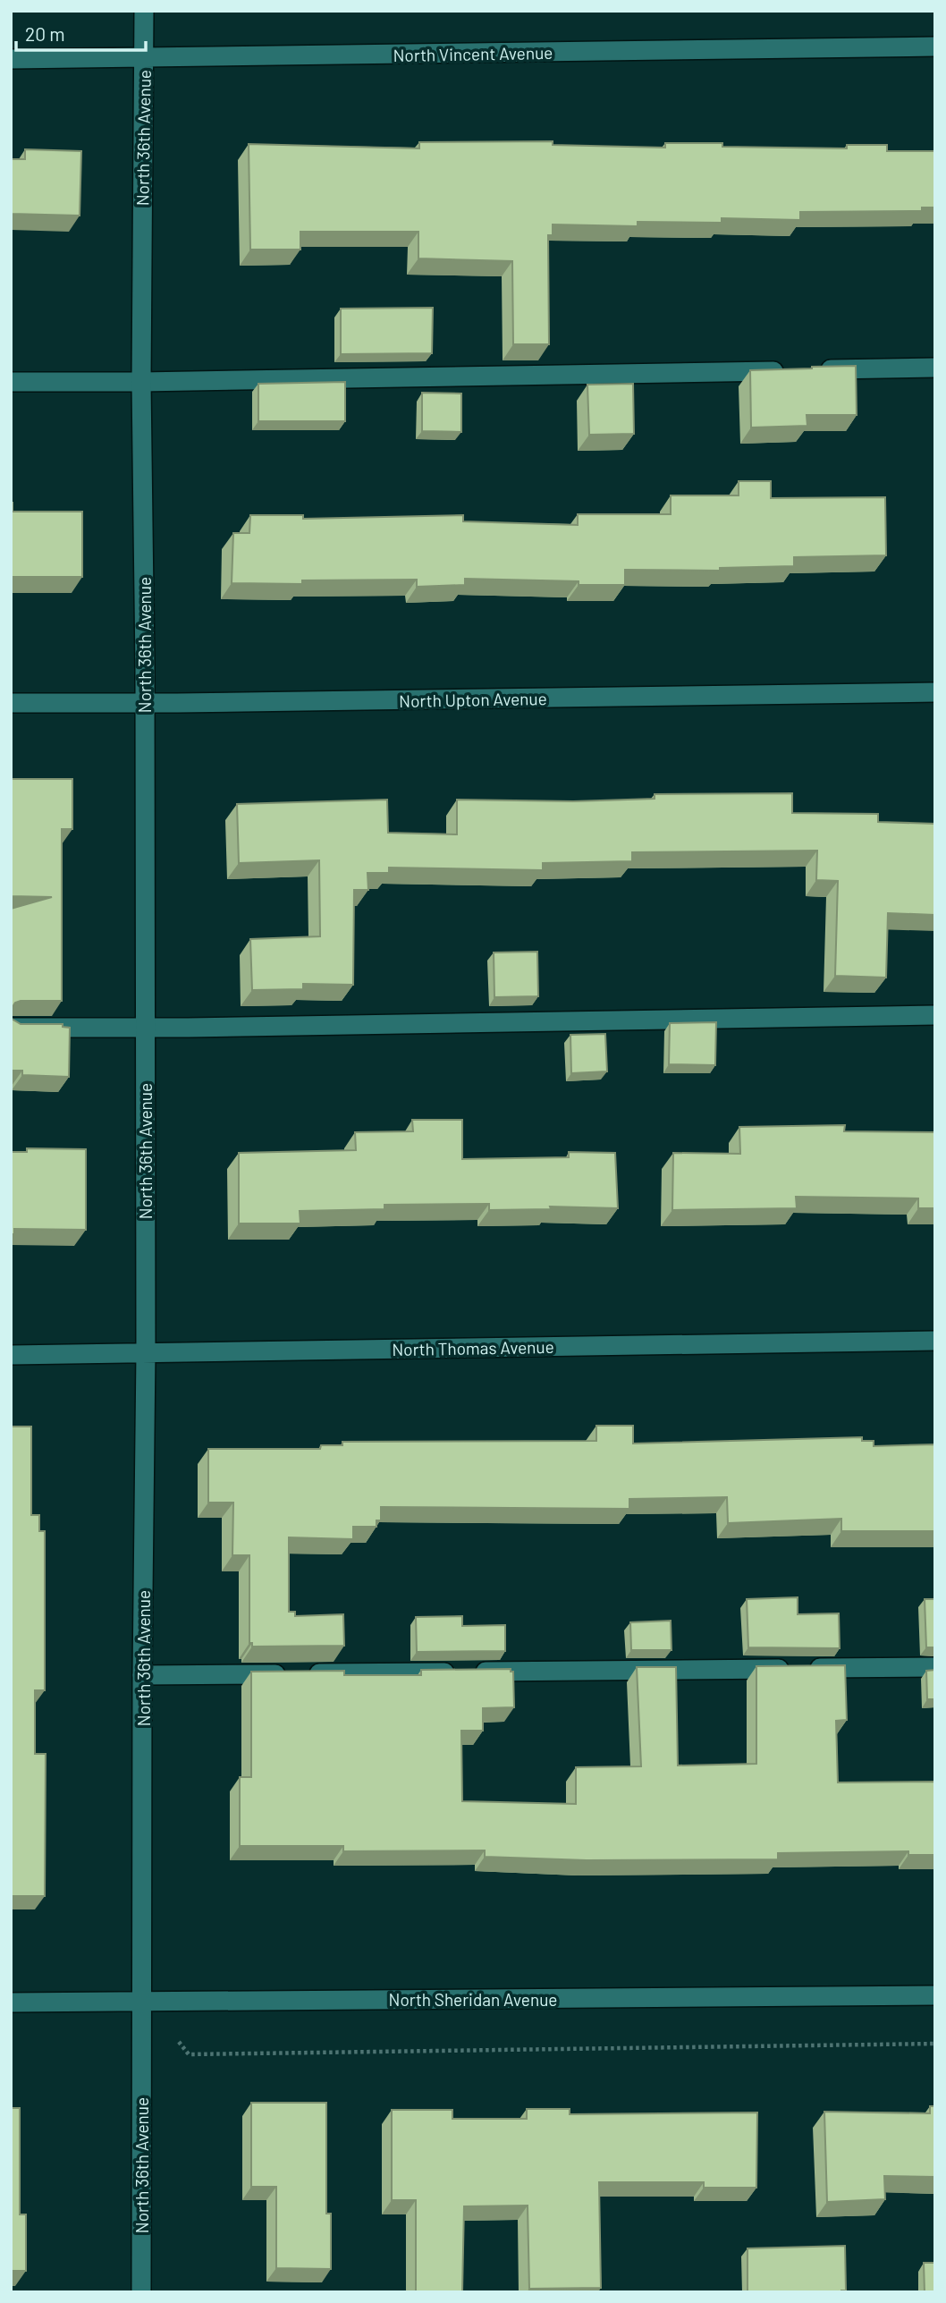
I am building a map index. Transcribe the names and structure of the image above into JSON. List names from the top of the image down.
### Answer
{
  "streets": {
    "street": [
      "North Vincent Avenue",
      "North 36th Avenue",
      "North Upton Avenue",
      "North Thomas Avenue",
      "North Sheridan Avenue"
    ]
  },
  "crossings": [
    ["North Vincent Avenue", "North 36th Avenue"],
    ["North 36th Avenue", "North Upton Avenue"],
    ["North 36th Avenue", "North Thomas Avenue"],
    ["North 36th Avenue", "North Sheridan Avenue"]
  ],
  "scale_bar": "20 m"
}
